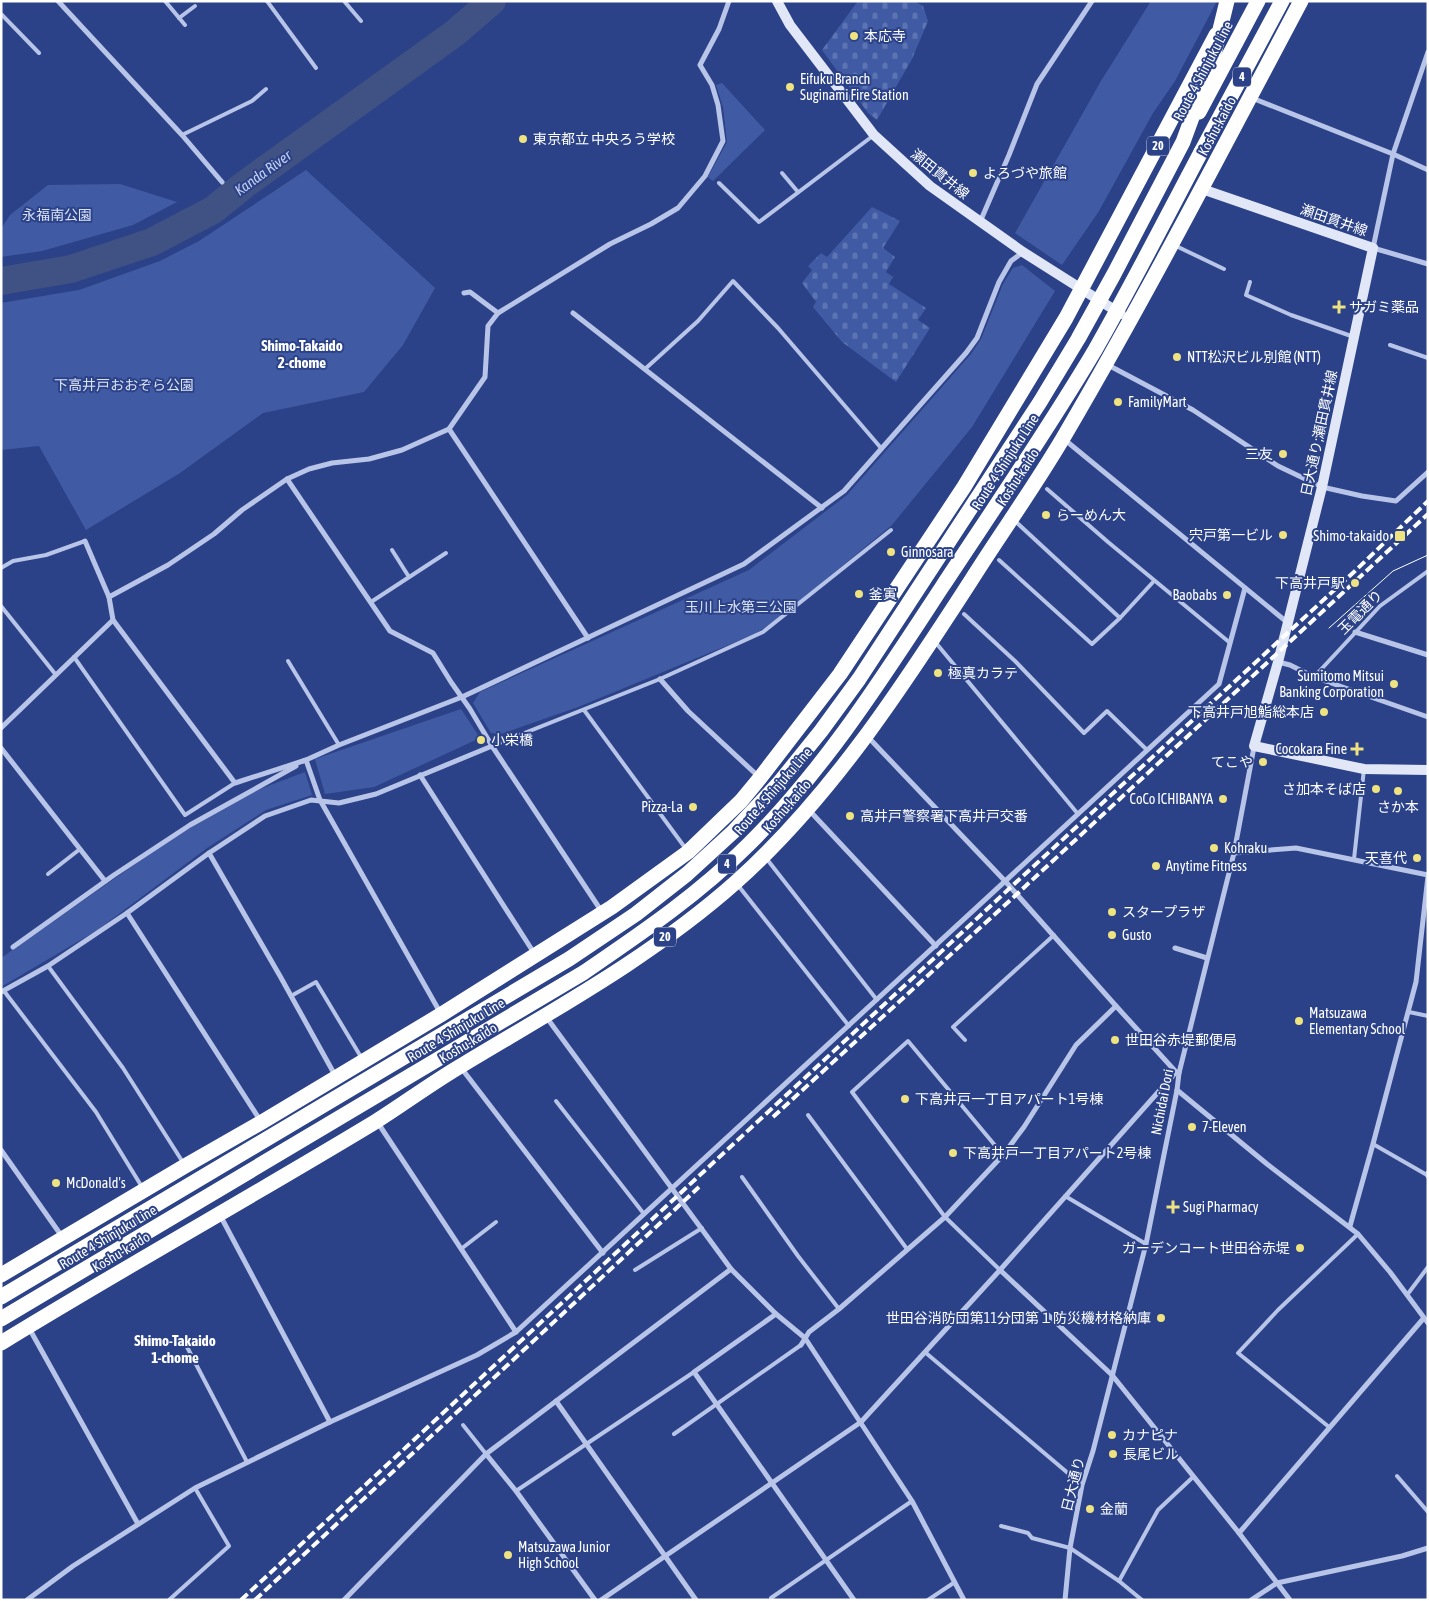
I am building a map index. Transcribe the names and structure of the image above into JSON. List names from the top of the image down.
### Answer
{
  "streets": {
    "highway": [
      "Route 4 Shinjuku Line",
      "4",
      "Koshu-kaido",
      "20"
    ],
    "main road": ["瀬田貫井線", "日大通り;瀬田貫井線"],
    "street": ["Nichidai Dori", "日大通り"],
    "lane": ["玉電通り"]
  },
  "crossings": [
    ["Route 4 Shinjuku Line", "4"],
    ["Koshu-kaido", "瀬田貫井線"],
    ["20", "瀬田貫井線"],
    ["瀬田貫井線", "日大通り;瀬田貫井線"],
    ["Nichidai Dori", "日大通り"]
  ],
  "districts": ["Shimo-Takaido 2-chome", "Shimo-Takaido 1-chome"],
  "water": ["Kanda River"],
  "parks": ["永福南公園", "下高井戸おおぞら公園", "玉川上水第三公園"],
  "places": {
    "other": [
      "本応寺",
      "Eifuku Branch Suginami Fire Station",
      "東京都立 中央ろう学校",
      "よろづや旅館",
      "NTT松沢ビル別館 (NTT)",
      "FamilyMart",
      "三友",
      "らーめん大",
      "宍戸第一ビル",
      "Ginnosara",
      "下高井戸駅",
      "釜寅",
      "Baobabs",
      "極真カラテ",
      "Sumitomo Mitsui Banking Corporation",
      "下高井戸旭鮨総本店",
      "小栄橋",
      "てこや",
      "さ加本そば店",
      "さか本",
      "CoCo ICHIBANYA",
      "Pizza-La",
      "高井戸警察署下高井戸交番",
      "Kohraku",
      "天喜代",
      "Anytime Fitness",
      "スタープラザ",
      "Gusto",
      "Matsuzawa Elementary School",
      "世田谷赤堤郵便局",
      "下高井戸一丁目アパート1号棟",
      "7-Eleven",
      "下高井戸一丁目アパート2号棟",
      "McDonald's",
      "ガーデンコート世田谷赤堤",
      "世田谷消防団第11分団第１防災機材格納庫",
      "カナピナ",
      "長尾ビル",
      "金蘭",
      "Matsuzawa Junior High School"
    ],
    "health": ["サガミ薬品", "Cocokara Fine", "Sugi Pharmacy"],
    "transit": ["Shimo-takaido"]
  }
}
